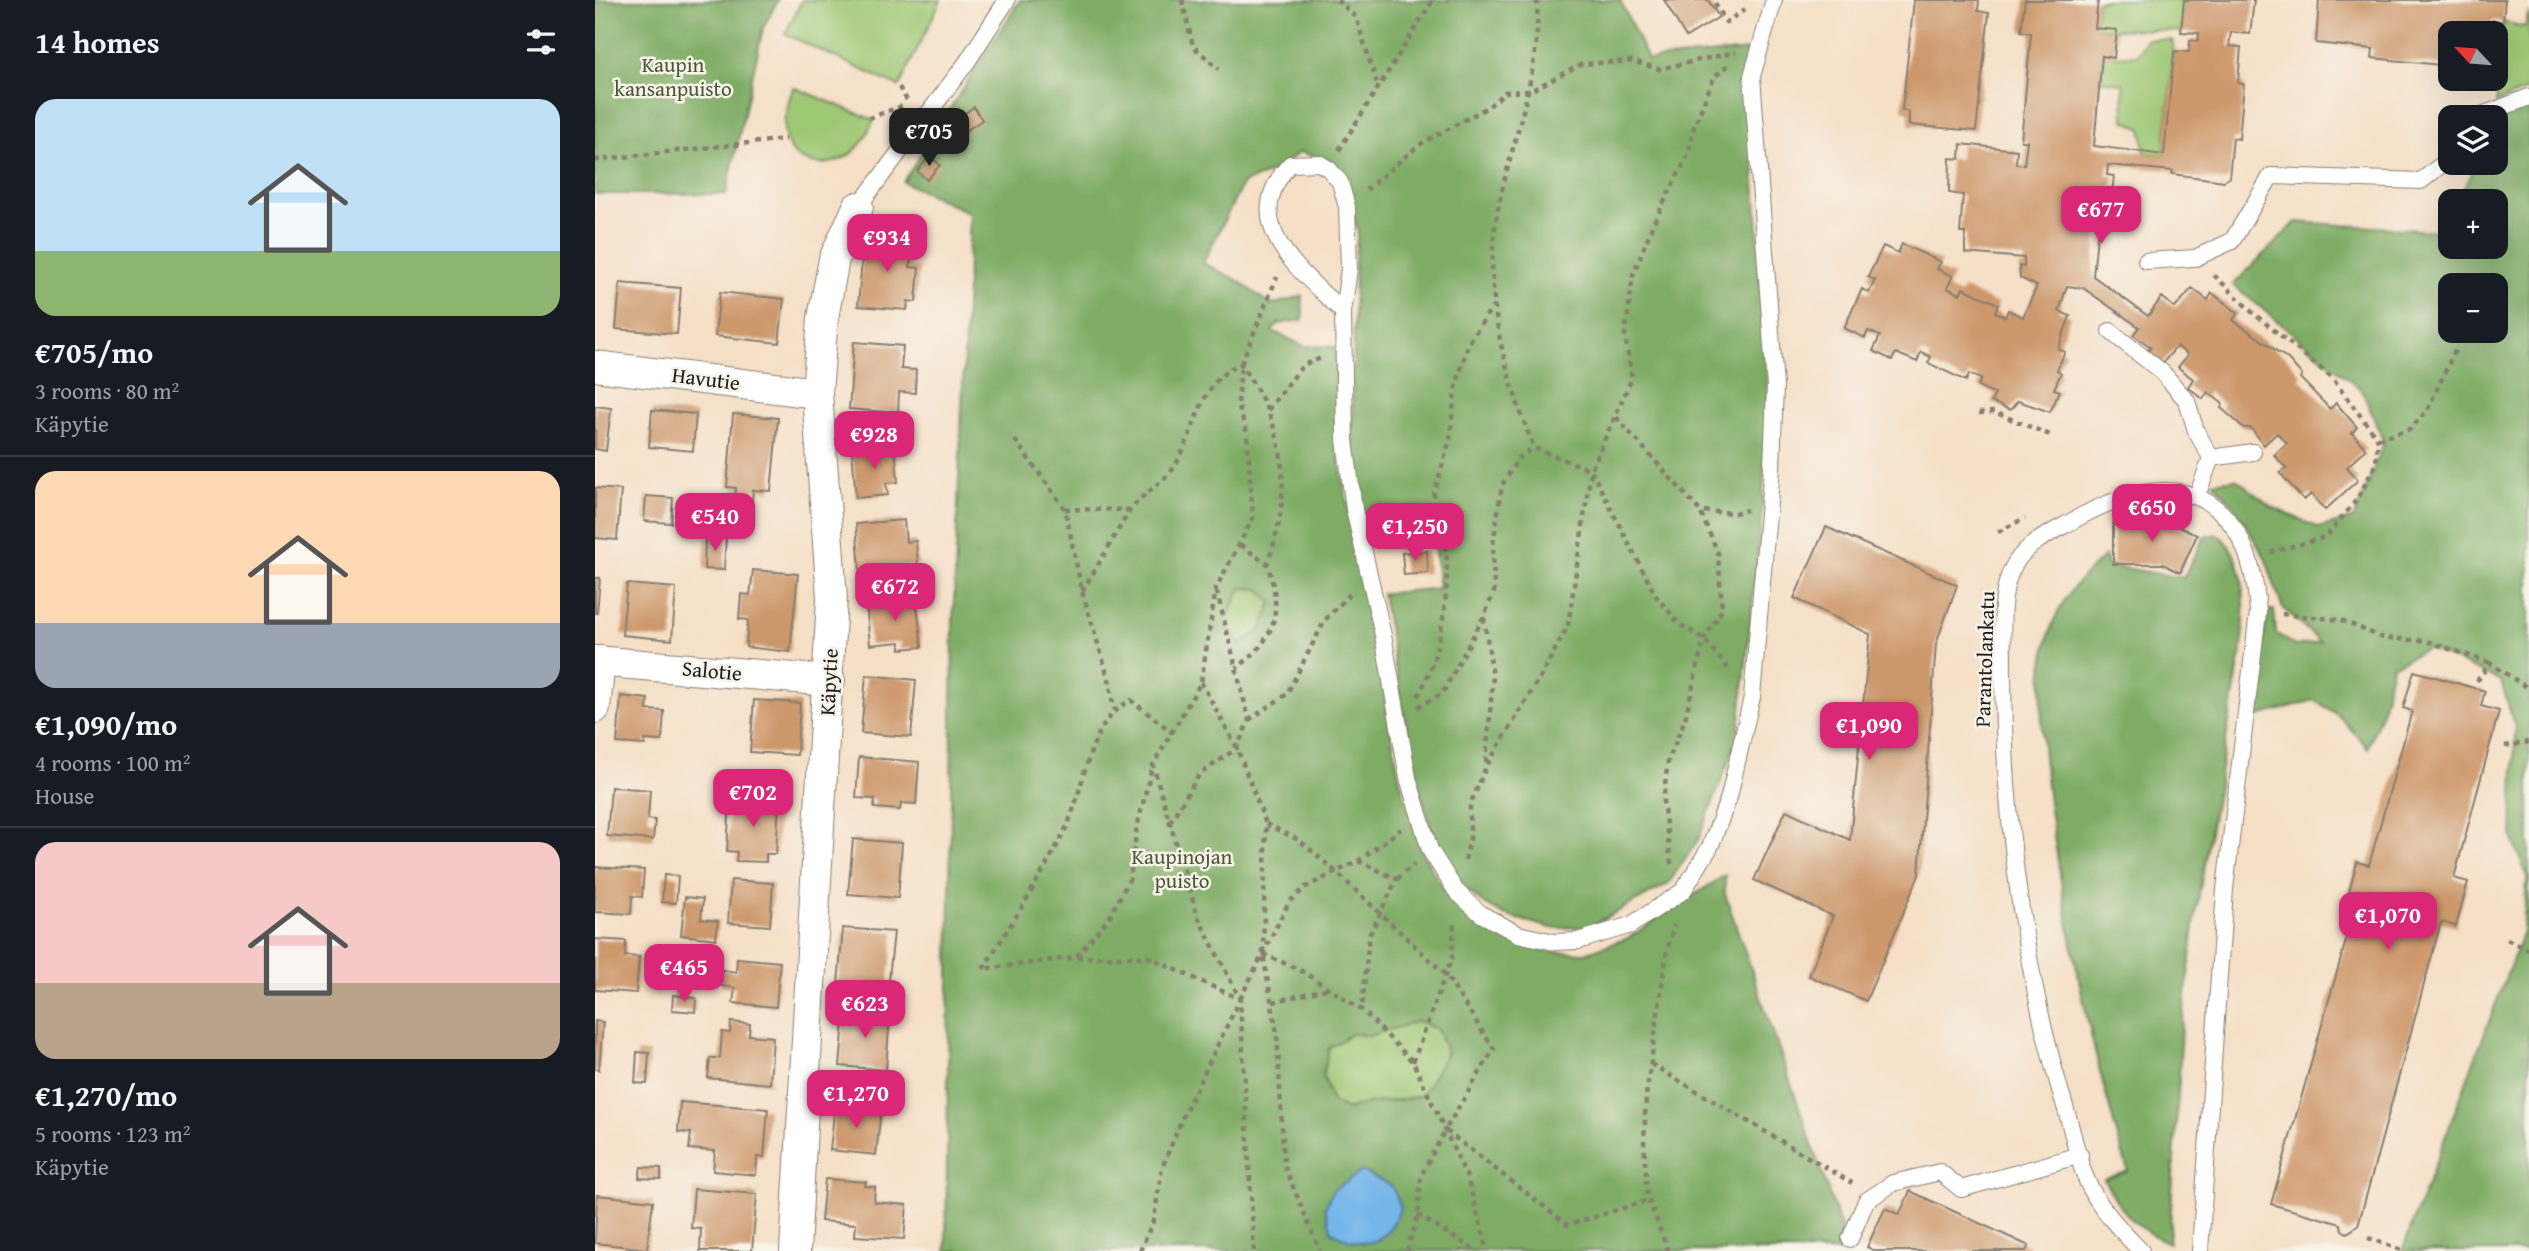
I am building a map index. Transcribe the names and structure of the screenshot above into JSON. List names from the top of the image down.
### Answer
{
  "streets": {
    "street": ["Havutie", "Salotie", "Käpytie"],
    "lane": ["Parantolankatu"]
  },
  "crossings": [
    ["Havutie", "Käpytie"],
    ["Salotie", "Käpytie"]
  ],
  "parks": ["Kaupin kansanpuisto", "Kaupinojan puisto"],
  "north": "top left",
  "page": {
    "heading": "14 homes",
    "map_buttons": ["+", "−"],
    "list": [
      {
        "name": "€705/mo",
        "note": "3 rooms · 80 m² · Käpytie"
      },
      {
        "name": "€1,090/mo",
        "note": "4 rooms · 100 m² · House"
      },
      {
        "name": "€1,270/mo",
        "note": "5 rooms · 123 m² · Käpytie"
      }
    ],
    "price": [
      "€705",
      "€677",
      "€934",
      "€928",
      "€650",
      "€540",
      "€1,250",
      "€672",
      "€1,090",
      "€702",
      "€1,070",
      "€465",
      "€623",
      "€1,270"
    ]
  }
}
